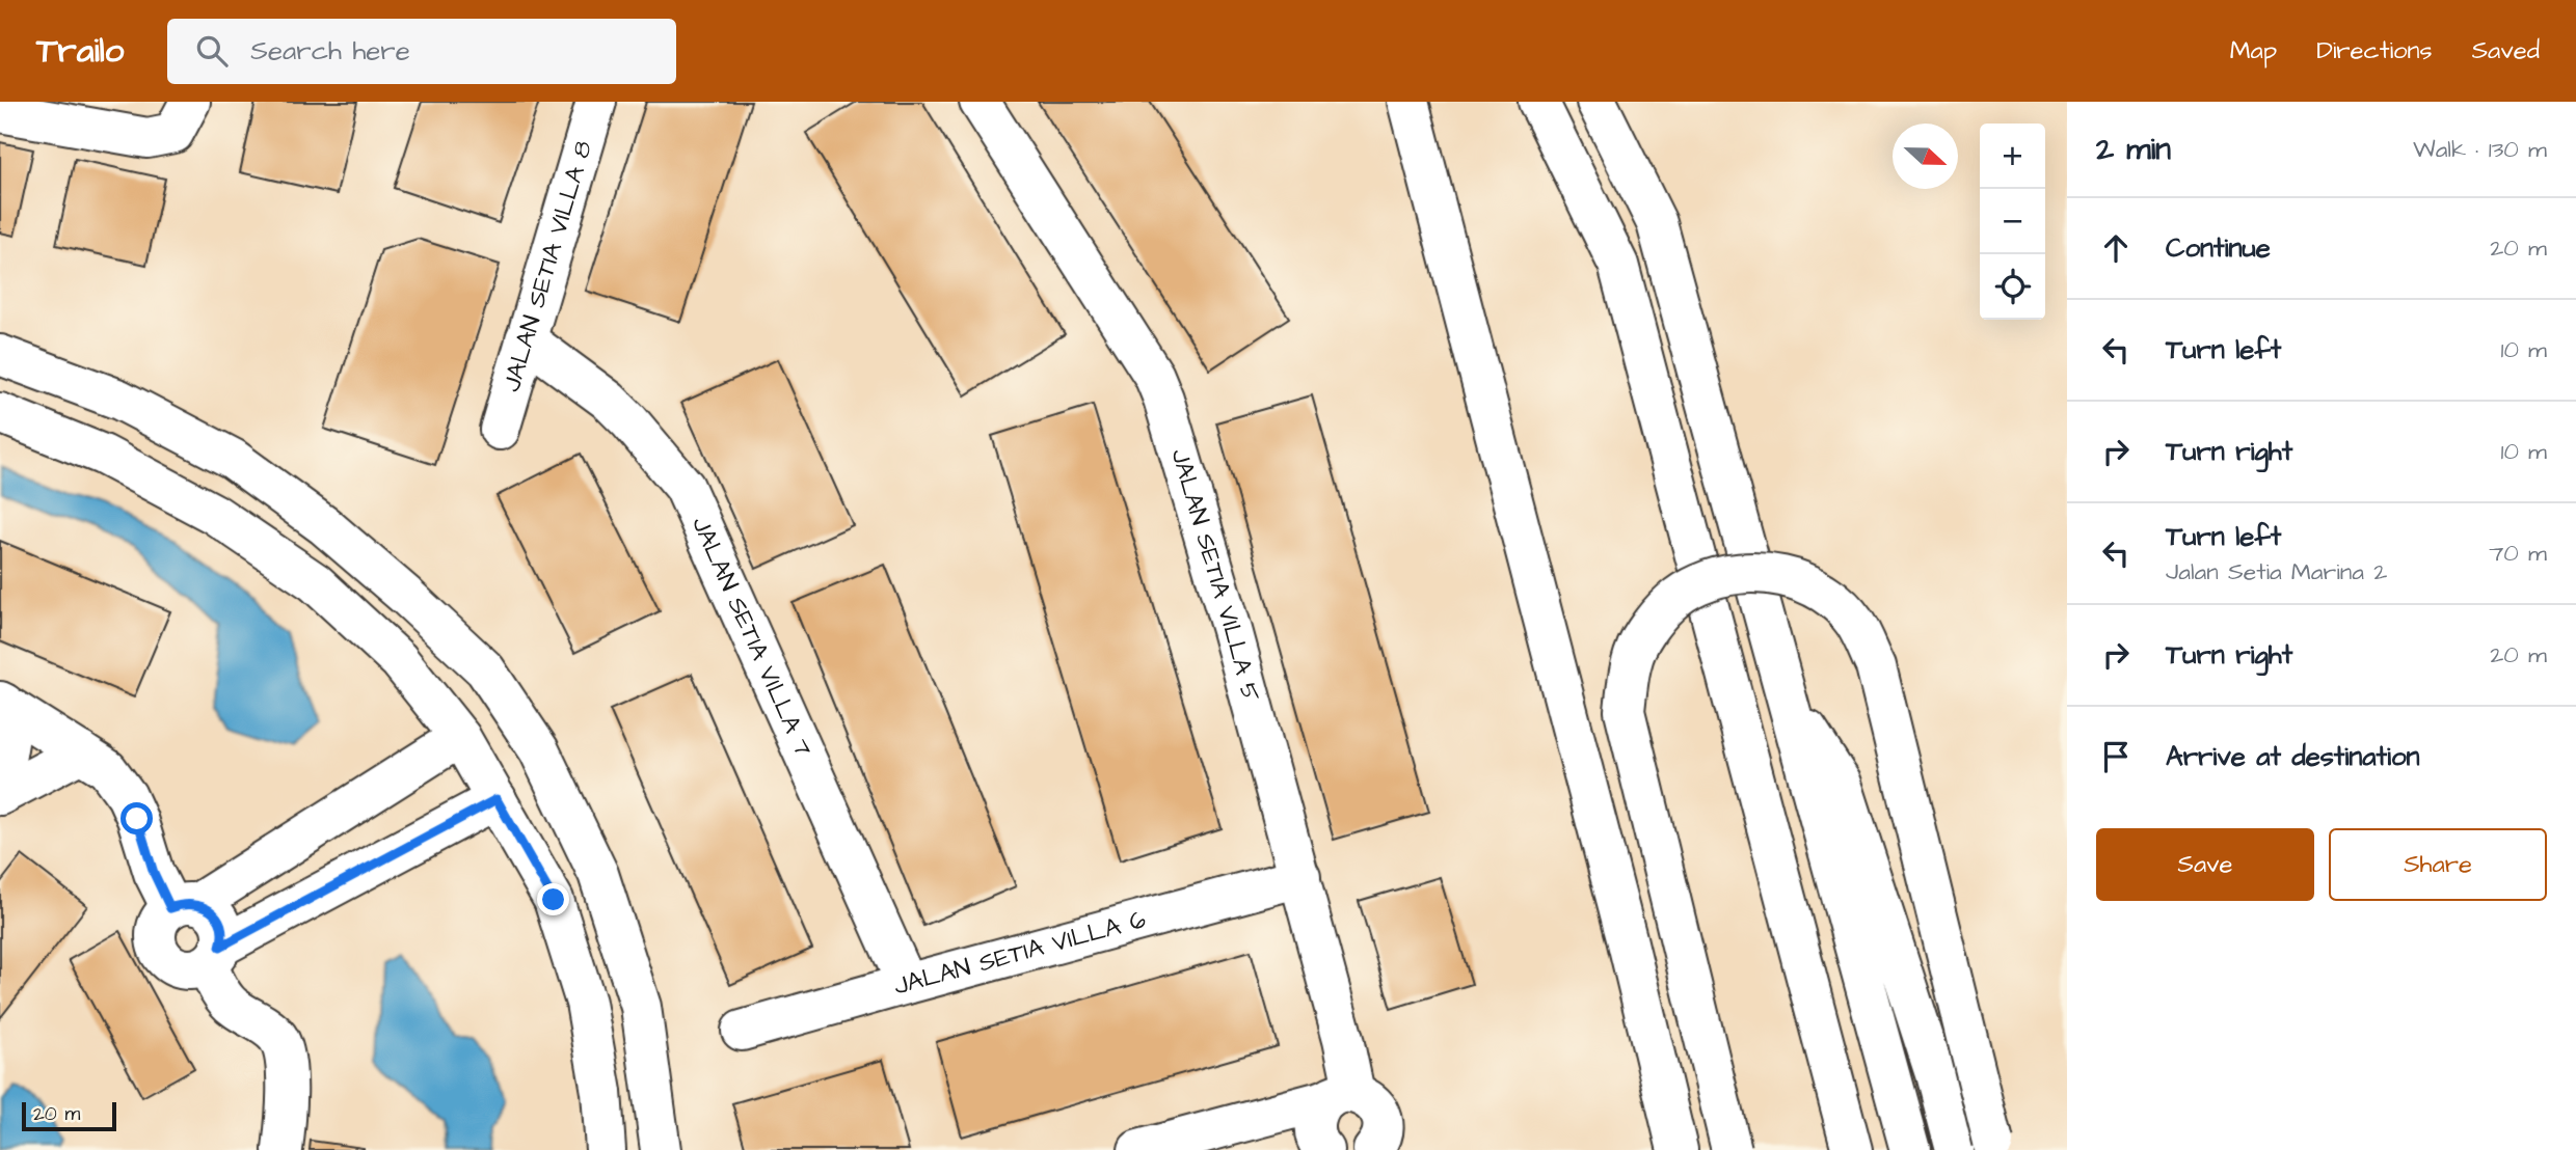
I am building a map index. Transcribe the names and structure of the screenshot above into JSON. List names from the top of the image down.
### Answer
{
  "streets": {
    "main road": [
      "JALAN SETIA VILLA 8",
      "JALAN SETIA VILLA 5",
      "JALAN SETIA VILLA 7",
      "JALAN SETIA VILLA 6"
    ]
  },
  "crossings": [
    ["JALAN SETIA VILLA 8", "JALAN SETIA VILLA 7"],
    ["JALAN SETIA VILLA 5", "JALAN SETIA VILLA 6"],
    ["JALAN SETIA VILLA 7", "JALAN SETIA VILLA 6"]
  ],
  "scale_bar": "20 m",
  "north": "right",
  "page": {
    "header": "Trailo",
    "search": "Search here",
    "nav": ["Map", "Directions", "Saved"],
    "heading": ["2 min", "Walk · 130 m"],
    "map_buttons": ["+", "−"],
    "list": [
      ["Continue", "20 m"],
      ["Turn left", "10 m"],
      ["Turn right", "10 m"],
      ["Turn left", "Jalan Setia Marina 2", "70 m"],
      ["Turn right", "20 m"],
      "Arrive at destination"
    ],
    "buttons": ["Save", "Share"],
    "scale": "20 m"
  }
}
